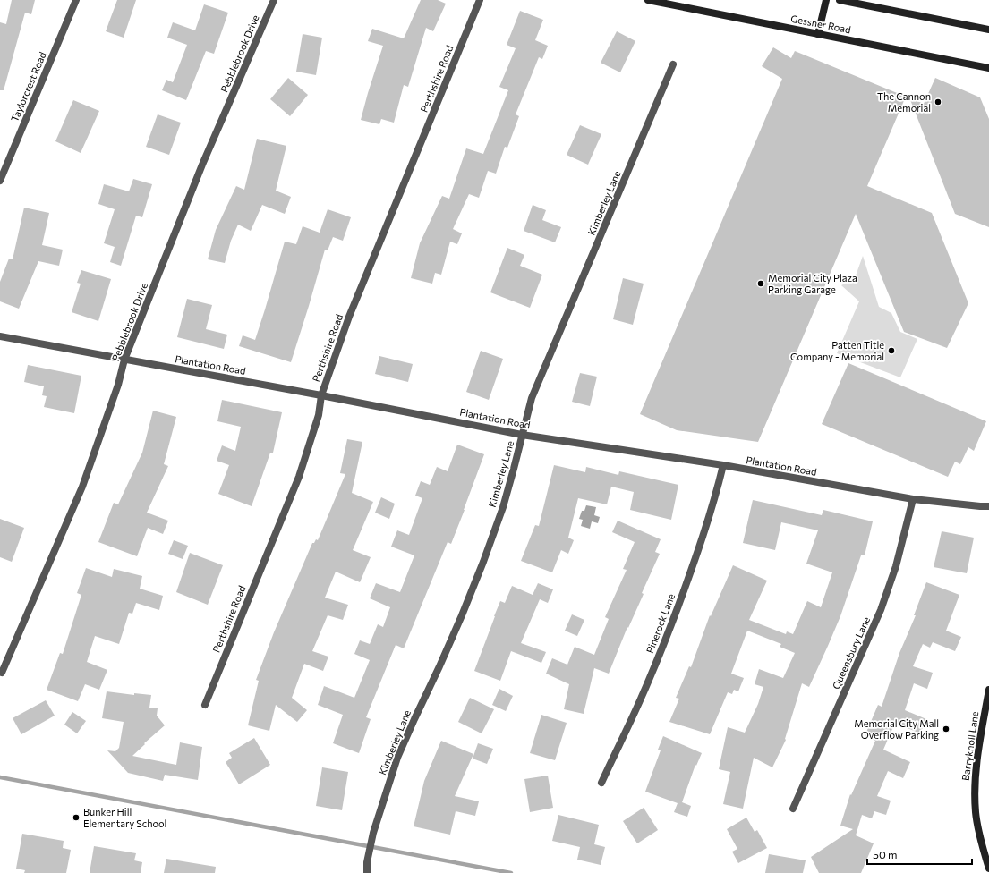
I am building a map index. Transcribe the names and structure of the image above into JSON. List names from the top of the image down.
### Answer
{
  "streets": {
    "main road": ["Gessner Road", "Barryknoll Lane"],
    "street": [
      "Pebblebrook Drive",
      "Perthshire Road",
      "Taylorcrest Road",
      "Kimberley Lane",
      "Plantation Road",
      "Pinerock Lane",
      "Queensbury Lane"
    ]
  },
  "crossings": [
    ["Pebblebrook Drive", "Plantation Road"],
    ["Perthshire Road", "Plantation Road"],
    ["Kimberley Lane", "Plantation Road"],
    ["Plantation Road", "Pinerock Lane"],
    ["Plantation Road", "Queensbury Lane"]
  ],
  "places": [
    "The Cannon Memorial",
    "Memorial City Plaza Parking Garage",
    "Patten Title Company - Memorial",
    "Memorial City Mall Overflow Parking",
    "Bunker Hill Elementary School"
  ],
  "scale_bar": "50 m"
}
